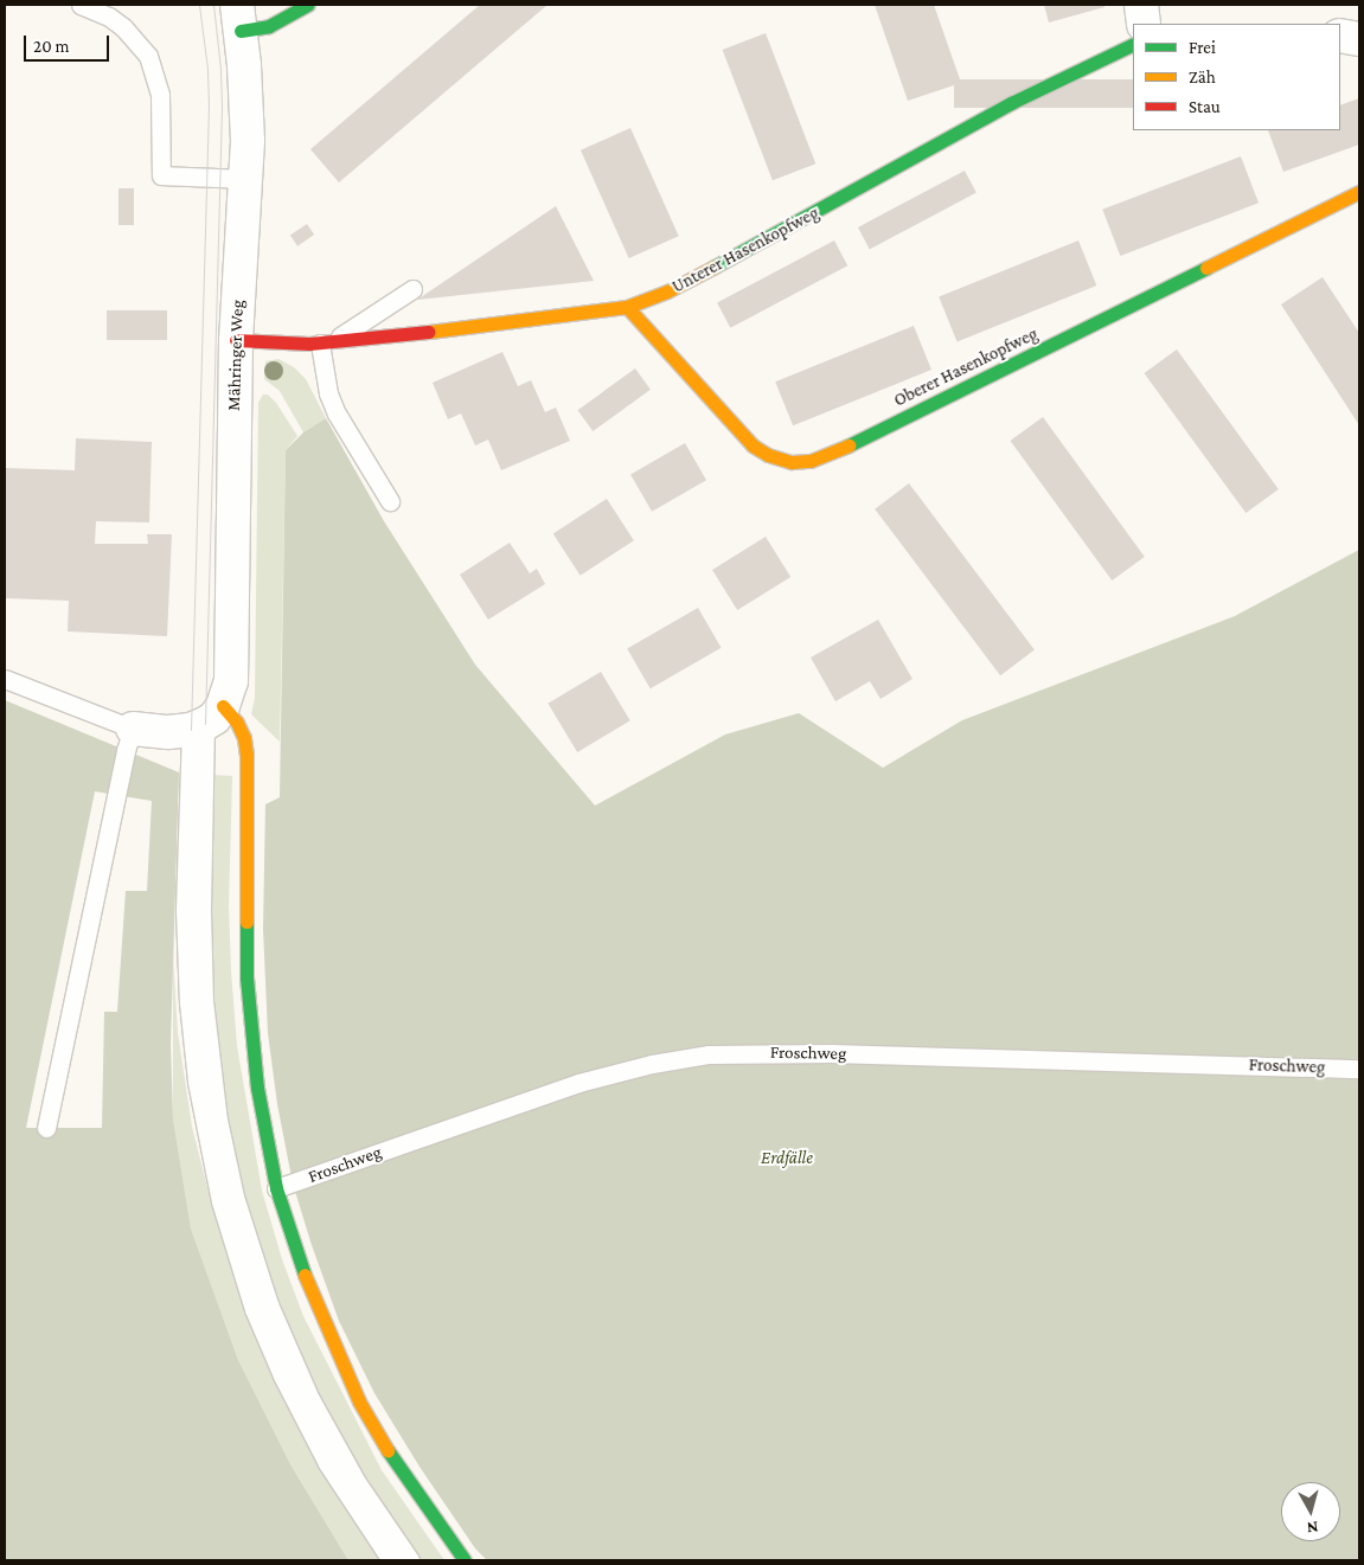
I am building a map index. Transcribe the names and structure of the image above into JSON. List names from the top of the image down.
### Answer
{
  "streets": {
    "street": ["Unterer Hasenkopfweg", "Mähringer Weg", "Oberer Hasenkopfweg"],
    "lane": ["Froschweg"]
  },
  "crossings": [
    ["Unterer Hasenkopfweg", "Mähringer Weg"],
    ["Unterer Hasenkopfweg", "Oberer Hasenkopfweg"]
  ],
  "parks": ["Erdfälle"],
  "legend": ["Frei", "Zäh", "Stau"],
  "scale_bar": "20 m",
  "north": "bottom"
}
